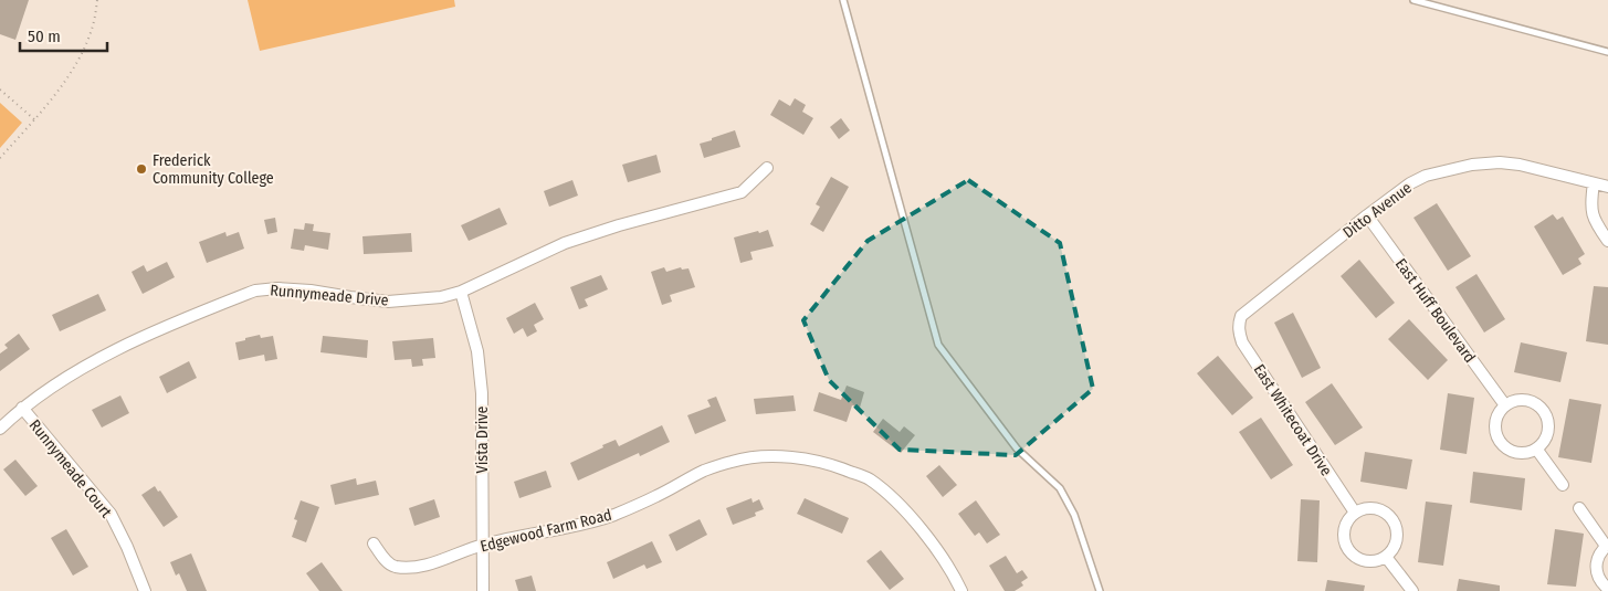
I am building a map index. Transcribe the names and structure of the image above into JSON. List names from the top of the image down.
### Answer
{
  "streets": {
    "street": [
      "Ditto Avenue",
      "Runnymeade Drive",
      "East Huff Boulevard",
      "East Whitecoat Drive",
      "Vista Drive",
      "Runnymeade Court",
      "Edgewood Farm Road"
    ]
  },
  "crossings": [
    ["Ditto Avenue", "East Huff Boulevard"],
    ["Ditto Avenue", "East Whitecoat Drive"],
    ["Runnymeade Drive", "Vista Drive"],
    ["Runnymeade Drive", "Runnymeade Court"],
    ["Vista Drive", "Edgewood Farm Road"]
  ],
  "places": ["Frederick Community College"],
  "scale_bar": "50 m"
}
